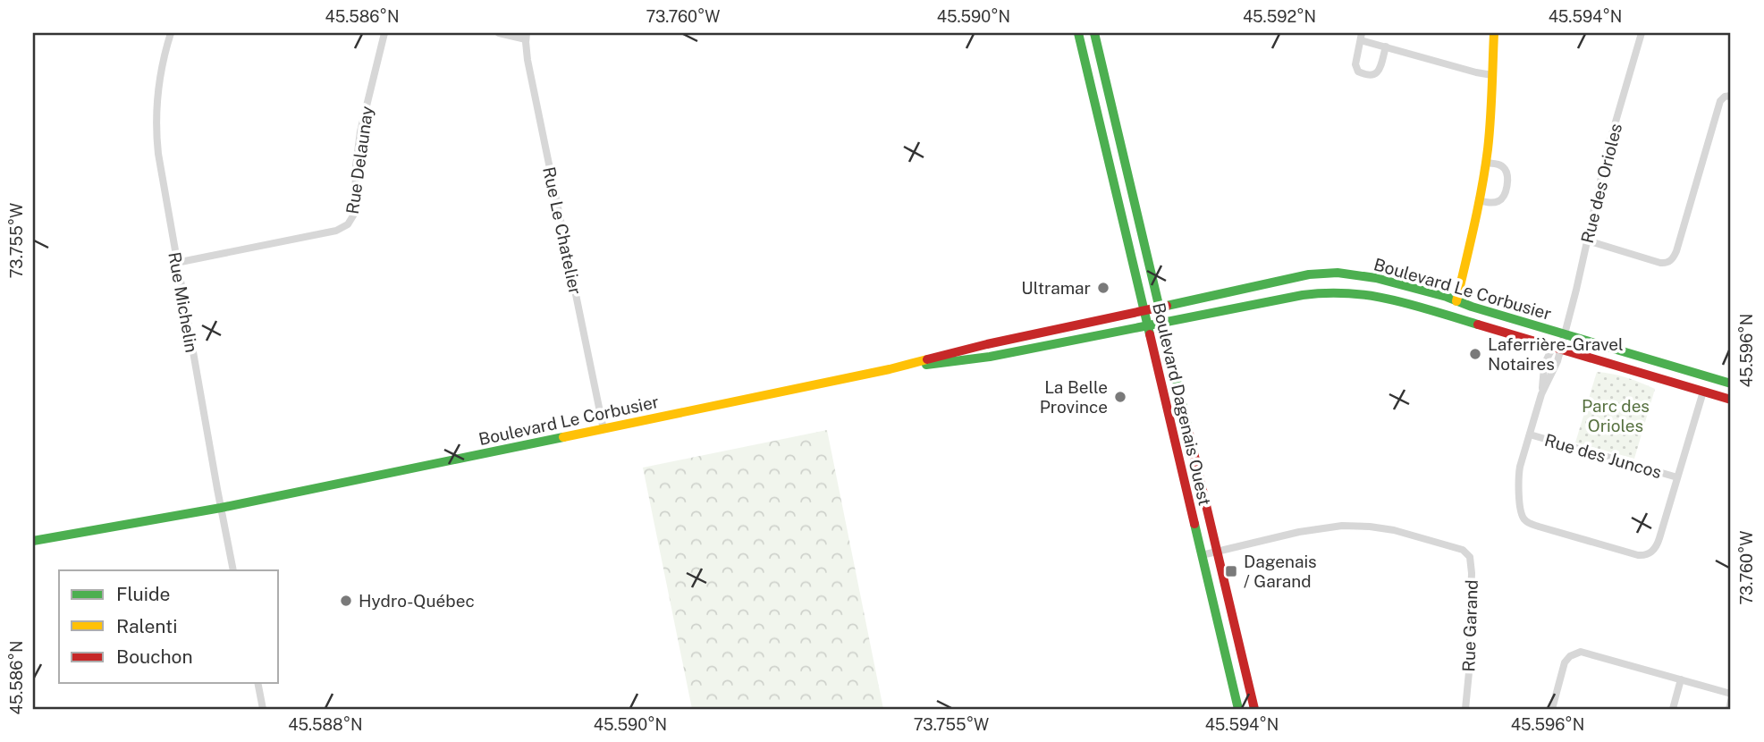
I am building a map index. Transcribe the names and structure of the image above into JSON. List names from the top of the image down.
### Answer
{
  "streets": {
    "street": [
      "Rue Delaunay",
      "Rue des Orioles",
      "Rue Le Chatelier",
      "Boulevard Le Corbusier",
      "Rue Michelin",
      "Boulevard Dagenais Ouest",
      "Rue des Juncos",
      "Rue Garand"
    ]
  },
  "crossings": [
    ["Rue Delaunay", "Rue Michelin"],
    ["Rue des Orioles", "Boulevard Le Corbusier"],
    ["Rue des Orioles", "Rue des Juncos"],
    ["Rue Le Chatelier", "Boulevard Le Corbusier"],
    ["Boulevard Le Corbusier", "Rue Michelin"],
    ["Boulevard Le Corbusier", "Boulevard Dagenais Ouest"],
    ["Boulevard Dagenais Ouest", "Rue Garand"]
  ],
  "parks": ["Parc des Orioles"],
  "places": {
    "other": [
      "Ultramar",
      "Laferrière-Gravel Notaires",
      "La Belle Province",
      "Hydro-Québec"
    ],
    "transit": ["Dagenais / Garand"]
  },
  "legend": ["Fluide", "Ralenti", "Bouchon"],
  "coordinates": [
    "45.586°N",
    "73.760°W",
    "45.590°N",
    "45.592°N",
    "45.594°N",
    "73.755°W",
    "45.596°N",
    "45.588°N"
  ]
}
